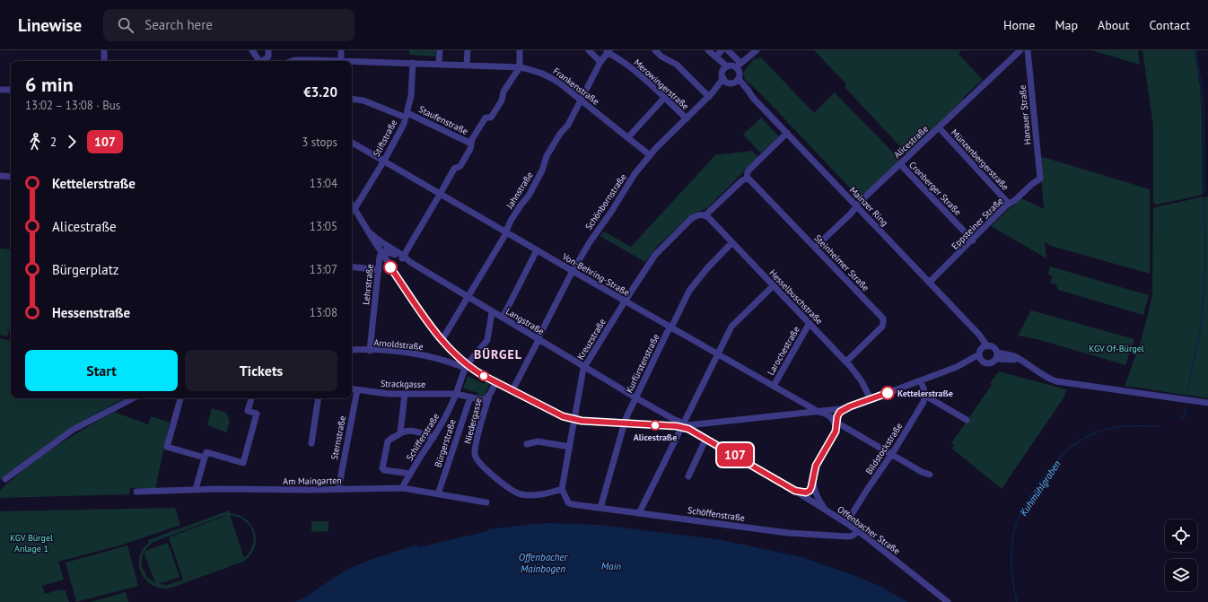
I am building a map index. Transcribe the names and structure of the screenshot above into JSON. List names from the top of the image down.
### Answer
{
  "streets": {
    "street": [
      "Merowingerstraße",
      "Frankenstraße",
      "Hanauer Straße",
      "Staufenstraße",
      "Stiftstraße",
      "Alicestraße",
      "Münzenbergerstraße",
      "Cronberger Straße",
      "Jahnstraße",
      "Schönbornstraße",
      "Mainzer Ring",
      "Eppsteiner Straße",
      "Steinheimer Straße",
      "Von-Behring-Straße",
      "Lehrstraße",
      "Hesselbuschstraße",
      "Langstraße",
      "Kreuzstraße",
      "Arnoldstraße",
      "Larochestraße",
      "Kurfürstenstraße",
      "Strackgasse",
      "Niedergasse",
      "Schifferstraße",
      "Sternstraße",
      "Bürgerstraße",
      "Bildstockstraße",
      "Am Maingarten",
      "Schöffenstraße",
      "Offenbacher Straße"
    ]
  },
  "crossings": [
    ["Merowingerstraße", "Jahnstraße"],
    ["Merowingerstraße", "Schönbornstraße"],
    ["Frankenstraße", "Stiftstraße"],
    ["Frankenstraße", "Jahnstraße"],
    ["Frankenstraße", "Schönbornstraße"],
    ["Hanauer Straße", "Eppsteiner Straße"],
    ["Staufenstraße", "Stiftstraße"],
    ["Stiftstraße", "Von-Behring-Straße"],
    ["Alicestraße", "Münzenbergerstraße"],
    ["Alicestraße", "Cronberger Straße"],
    ["Alicestraße", "Mainzer Ring"],
    ["Alicestraße", "Steinheimer Straße"],
    ["Münzenbergerstraße", "Eppsteiner Straße"],
    ["Cronberger Straße", "Eppsteiner Straße"],
    ["Jahnstraße", "Von-Behring-Straße"],
    ["Jahnstraße", "Langstraße"],
    ["Schönbornstraße", "Mainzer Ring"],
    ["Schönbornstraße", "Von-Behring-Straße"],
    ["Schönbornstraße", "Langstraße"],
    ["Schönbornstraße", "Offenbacher Straße"],
    ["Mainzer Ring", "Eppsteiner Straße"],
    ["Steinheimer Straße", "Hesselbuschstraße"],
    ["Von-Behring-Straße", "Kreuzstraße"],
    ["Von-Behring-Straße", "Larochestraße"],
    ["Von-Behring-Straße", "Kurfürstenstraße"],
    ["Von-Behring-Straße", "Bildstockstraße"],
    ["Lehrstraße", "Langstraße"],
    ["Lehrstraße", "Arnoldstraße"],
    ["Hesselbuschstraße", "Kreuzstraße"],
    ["Hesselbuschstraße", "Larochestraße"],
    ["Hesselbuschstraße", "Kurfürstenstraße"],
    ["Langstraße", "Kreuzstraße"],
    ["Langstraße", "Kurfürstenstraße"],
    ["Langstraße", "Offenbacher Straße"],
    ["Kreuzstraße", "Niedergasse"],
    ["Kreuzstraße", "Schöffenstraße"],
    ["Kreuzstraße", "Offenbacher Straße"],
    ["Arnoldstraße", "Schifferstraße"],
    ["Arnoldstraße", "Offenbacher Straße"],
    ["Kurfürstenstraße", "Schöffenstraße"],
    ["Kurfürstenstraße", "Offenbacher Straße"],
    ["Strackgasse", "Niedergasse"],
    ["Strackgasse", "Schifferstraße"],
    ["Strackgasse", "Sternstraße"],
    ["Strackgasse", "Bürgerstraße"],
    ["Niedergasse", "Schöffenstraße"],
    ["Niedergasse", "Offenbacher Straße"],
    ["Schifferstraße", "Am Maingarten"],
    ["Schifferstraße", "Offenbacher Straße"],
    ["Sternstraße", "Am Maingarten"],
    ["Bürgerstraße", "Am Maingarten"],
    ["Bildstockstraße", "Offenbacher Straße"],
    ["Schöffenstraße", "Offenbacher Straße"]
  ],
  "districts": ["BÜRGEL"],
  "water": ["Kuhmühlgraben", "Offenbacher Mainbogen", "Main"],
  "parks": ["KGV Of-Bürgel", "KGV Bürgel Anlage 1"],
  "places": ["Kettelerstraße", "Alicestraße"],
  "lines": ["bus line 107"],
  "page": {
    "header": "Linewise",
    "search": "Search here",
    "nav": [
      "Home",
      "Map",
      "About",
      "Contact"
    ],
    "on_map": "107",
    "heading": ["6 min", "13:02 – 13:08 · Bus", "€3.20"],
    "legs": ["2", "107", "3 stops"],
    "list": [
      {
        "name": "Kettelerstraße",
        "value": "13:04"
      },
      {
        "name": "Alicestraße",
        "value": "13:05"
      },
      {
        "name": "Bürgerplatz",
        "value": "13:07"
      },
      {
        "name": "Hessenstraße",
        "value": "13:08"
      }
    ],
    "buttons": ["Start", "Tickets"]
  }
}
